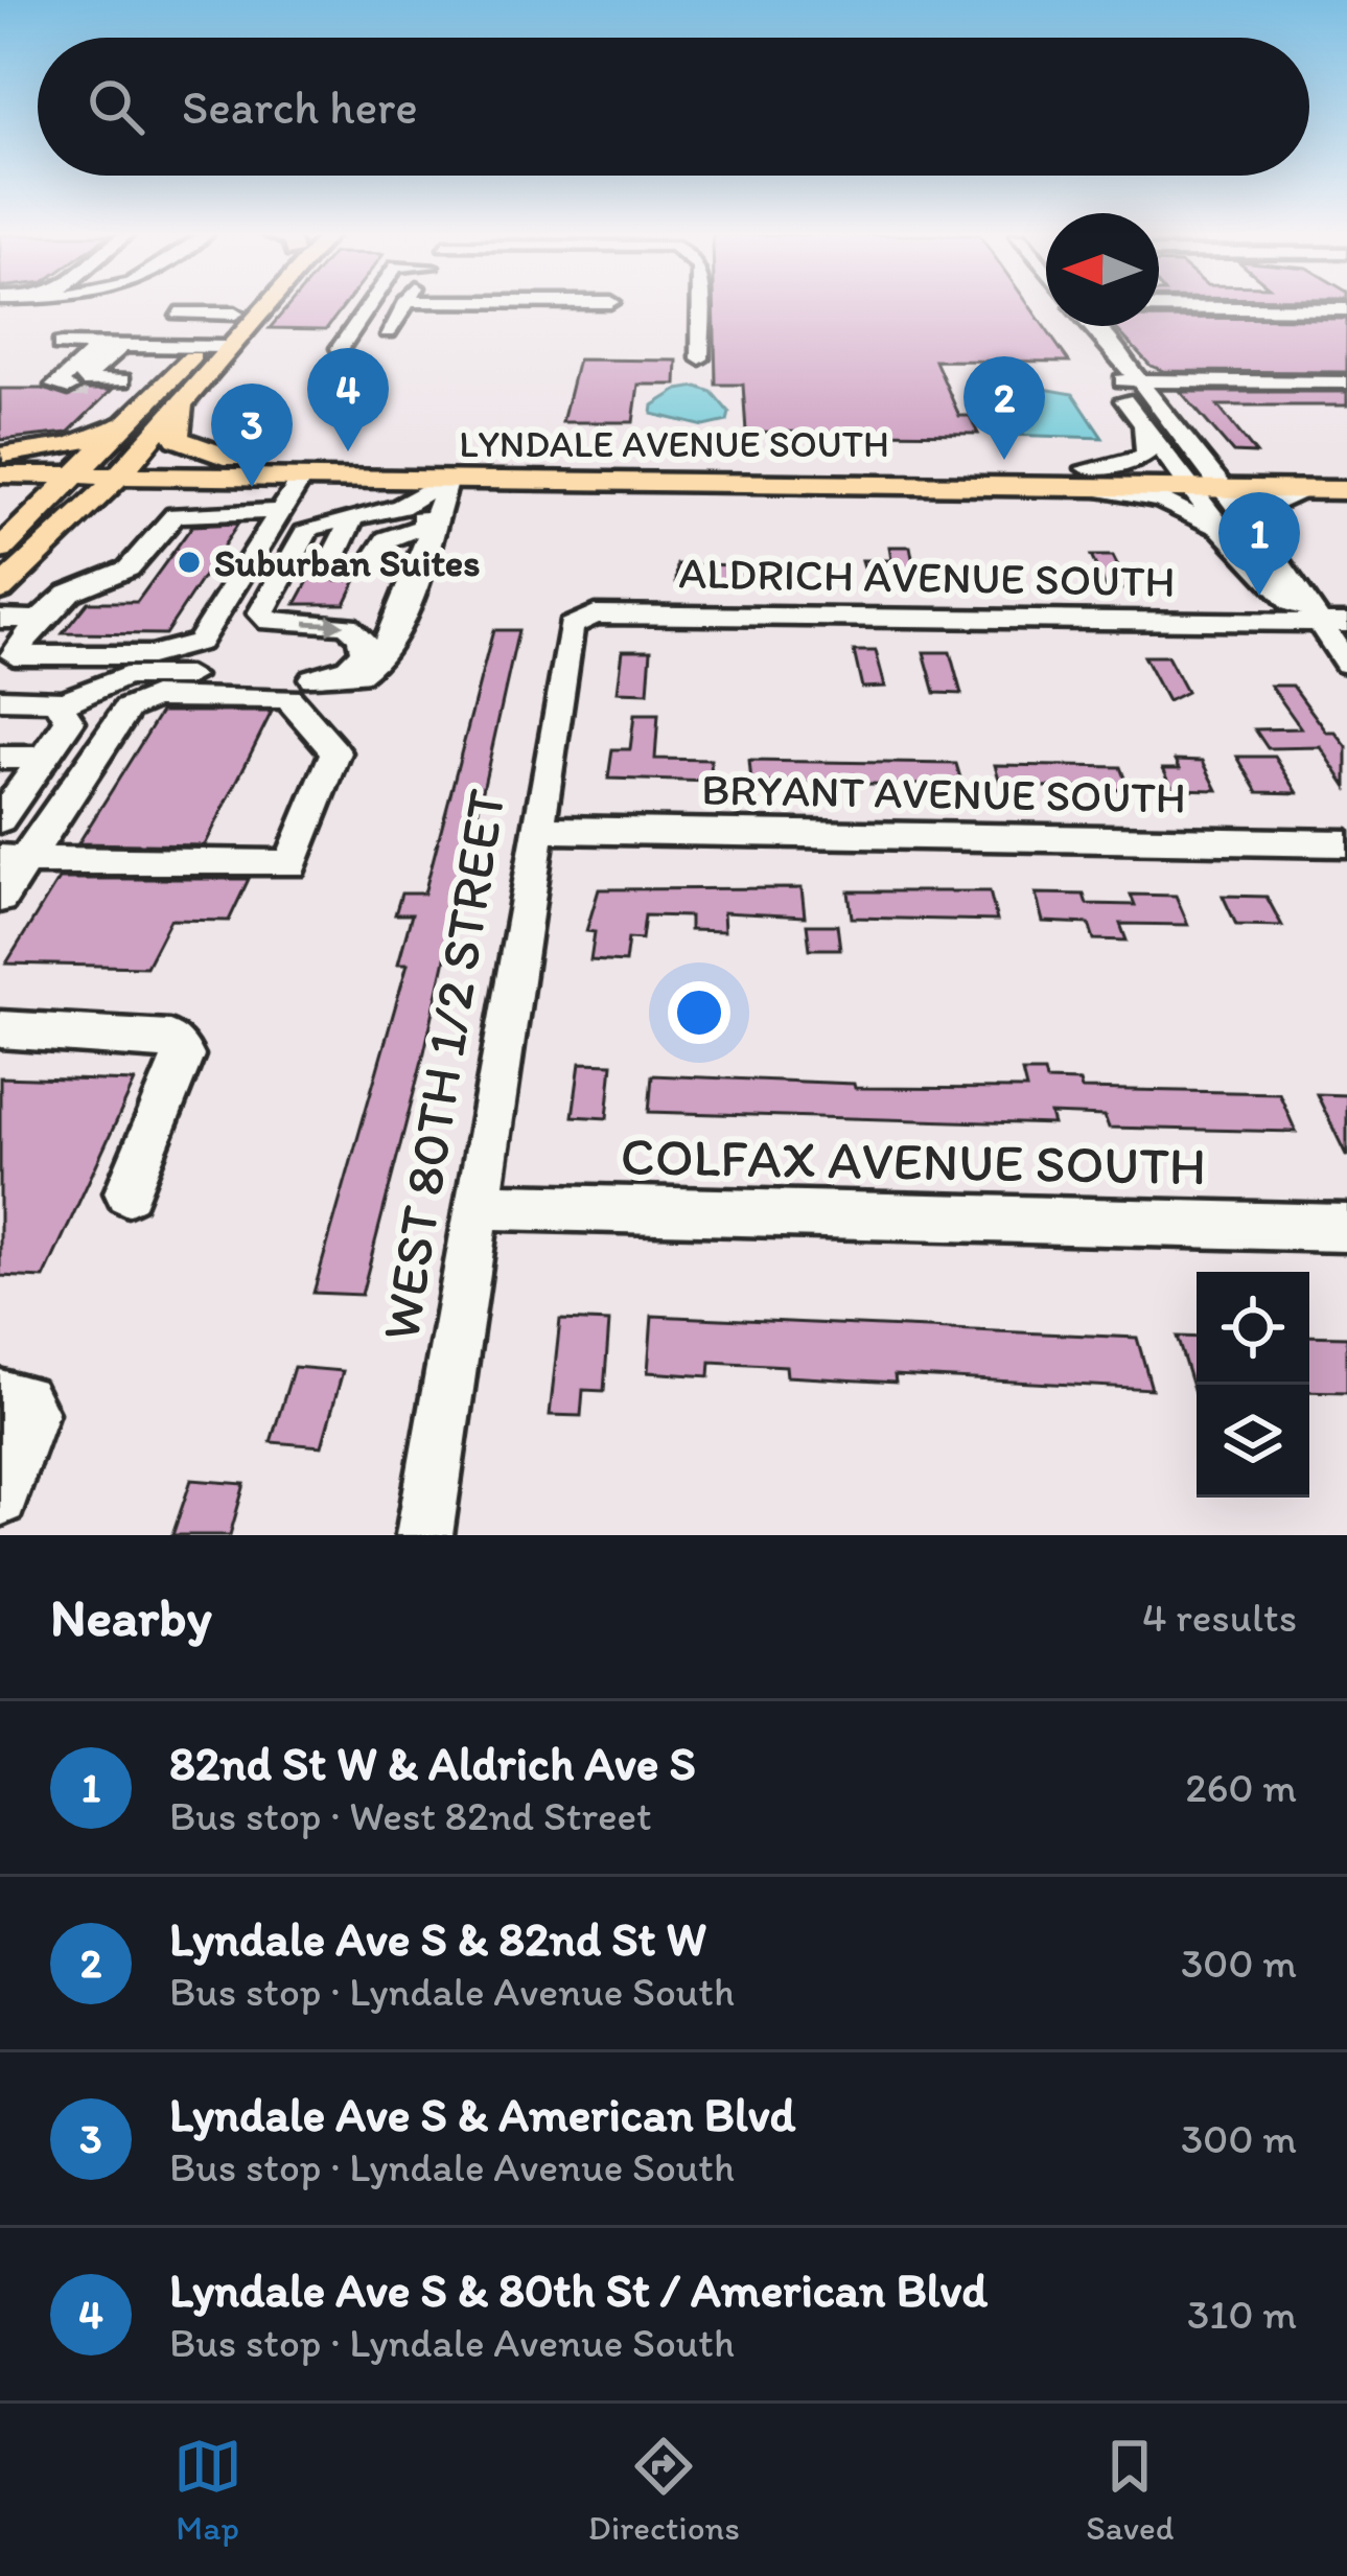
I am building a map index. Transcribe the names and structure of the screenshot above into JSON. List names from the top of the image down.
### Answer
{
  "streets": {
    "main road": ["LYNDALE AVENUE SOUTH"],
    "street": [
      "ALDRICH AVENUE SOUTH",
      "BRYANT AVENUE SOUTH",
      "WEST 80TH 1/2 STREET",
      "COLFAX AVENUE SOUTH"
    ]
  },
  "crossings": [
    ["ALDRICH AVENUE SOUTH", "WEST 80TH 1/2 STREET"],
    ["BRYANT AVENUE SOUTH", "WEST 80TH 1/2 STREET"],
    ["WEST 80TH 1/2 STREET", "COLFAX AVENUE SOUTH"]
  ],
  "places": ["Suburban Suites"],
  "north": "left",
  "page": {
    "search": "Search here",
    "pins": [
      "4",
      "2",
      "3",
      "1"
    ],
    "heading": ["Nearby", "4 results"],
    "list": [
      {
        "mark": "1",
        "name": "82nd St W & Aldrich Ave S",
        "note": "Bus stop · West 82nd Street",
        "value": "260 m"
      },
      {
        "mark": "2",
        "name": "Lyndale Ave S & 82nd St W",
        "note": "Bus stop · Lyndale Avenue South",
        "value": "300 m"
      },
      {
        "mark": "3",
        "name": "Lyndale Ave S & American Blvd",
        "note": "Bus stop · Lyndale Avenue South",
        "value": "300 m"
      },
      {
        "mark": "4",
        "name": "Lyndale Ave S & 80th St / American Blvd",
        "note": "Bus stop · Lyndale Avenue South",
        "value": "310 m"
      }
    ],
    "nav": ["Map", "Directions", "Saved"]
  }
}
